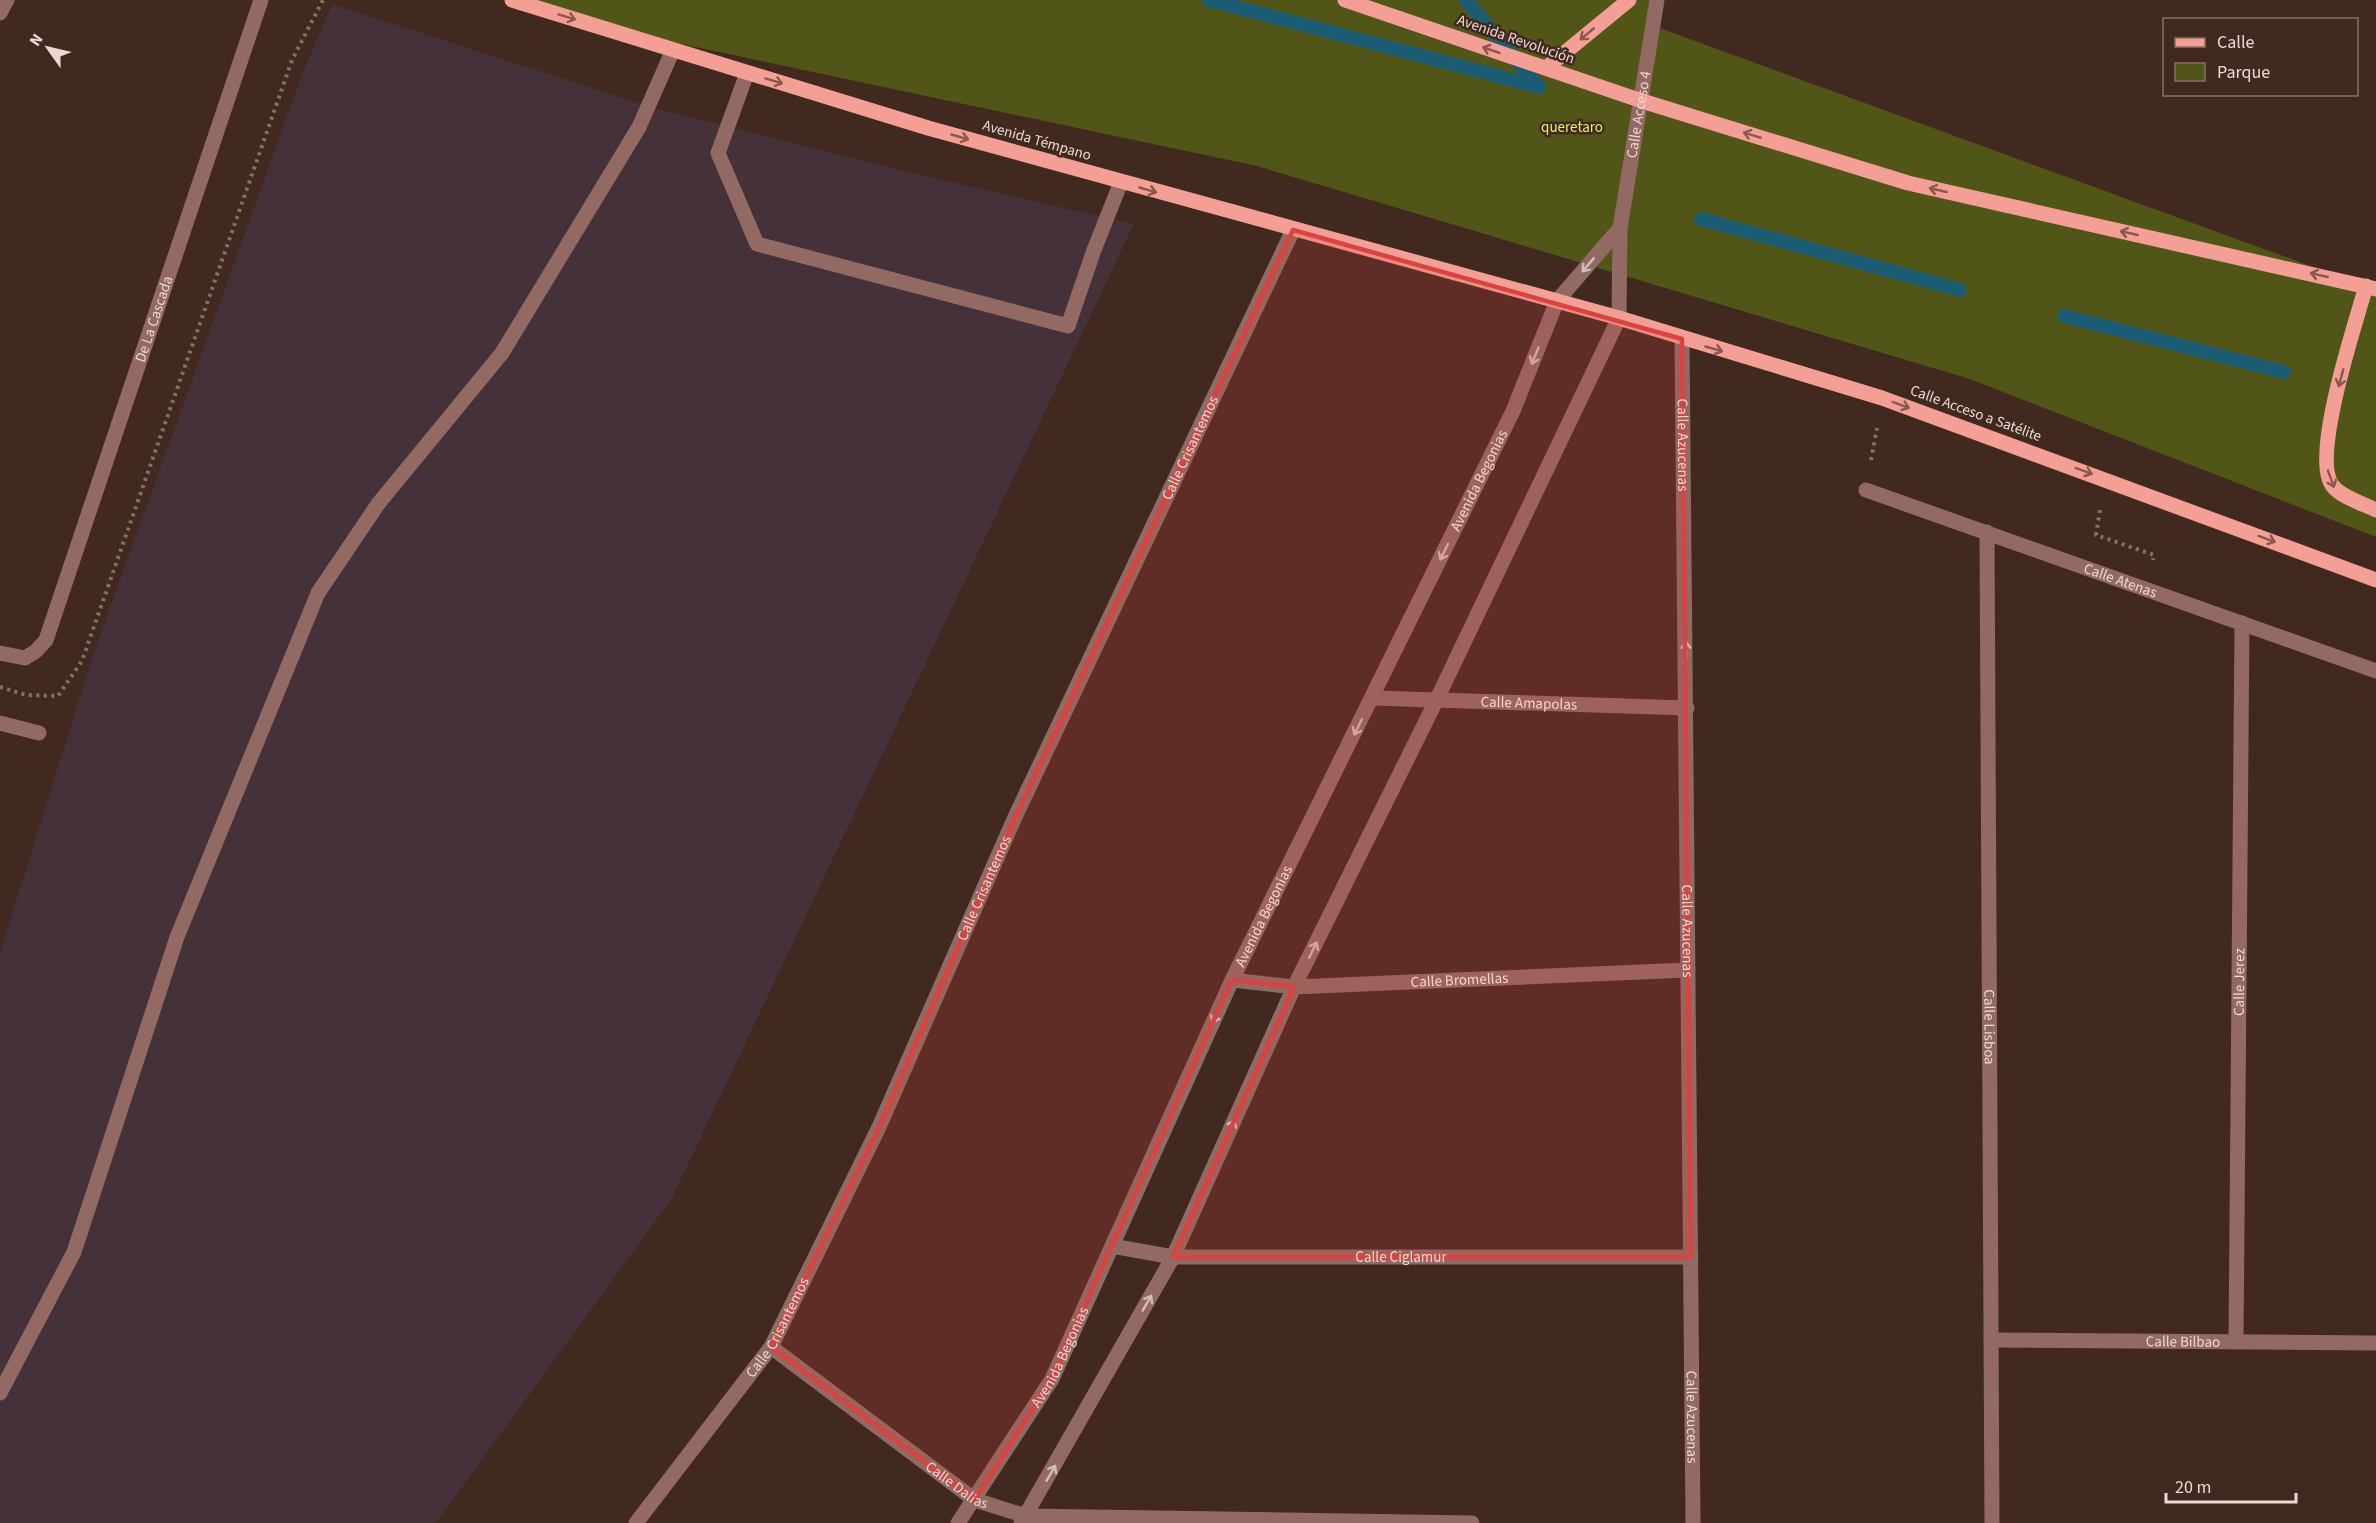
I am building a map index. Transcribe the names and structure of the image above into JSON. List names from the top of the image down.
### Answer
{
  "streets": {
    "main road": ["Avenida Revolución", "Avenida Témpano", "Calle Acceso a Satélite"],
    "street": [
      "Calle Acceso 4",
      "De La Cascada",
      "Calle Azucenas",
      "Calle Crisantemos",
      "Avenida Begonias",
      "Calle Atenas",
      "Calle Amapolas",
      "Calle Bromellas",
      "Calle Jerez",
      "Calle Lisboa",
      "Calle Ciglamur",
      "Calle Bilbao",
      "Calle Dalias"
    ]
  },
  "crossings": [
    ["Avenida Revolución", "Calle Acceso 4"],
    ["Calle Acceso 4", "Calle Acceso a Satélite"],
    ["Avenida Témpano", "Calle Acceso a Satélite"],
    ["Avenida Témpano", "Calle Crisantemos"],
    ["Avenida Témpano", "Avenida Begonias"],
    ["Calle Acceso a Satélite", "Calle Azucenas"],
    ["Calle Acceso a Satélite", "Avenida Begonias"],
    ["Calle Azucenas", "Calle Amapolas"],
    ["Calle Azucenas", "Calle Bromellas"],
    ["Calle Azucenas", "Calle Ciglamur"],
    ["Calle Crisantemos", "Calle Dalias"],
    ["Avenida Begonias", "Calle Amapolas"],
    ["Avenida Begonias", "Calle Bromellas"],
    ["Avenida Begonias", "Calle Ciglamur"],
    ["Avenida Begonias", "Calle Dalias"],
    ["Calle Atenas", "Calle Jerez"],
    ["Calle Atenas", "Calle Lisboa"],
    ["Calle Jerez", "Calle Bilbao"],
    ["Calle Lisboa", "Calle Bilbao"]
  ],
  "one_way": ["Avenida Revolución", "Avenida Témpano", "Calle Acceso a Satélite"],
  "parks": ["queretaro"],
  "legend": ["Calle", "Parque"],
  "scale_bar": "20 m",
  "north": "top left"
}
